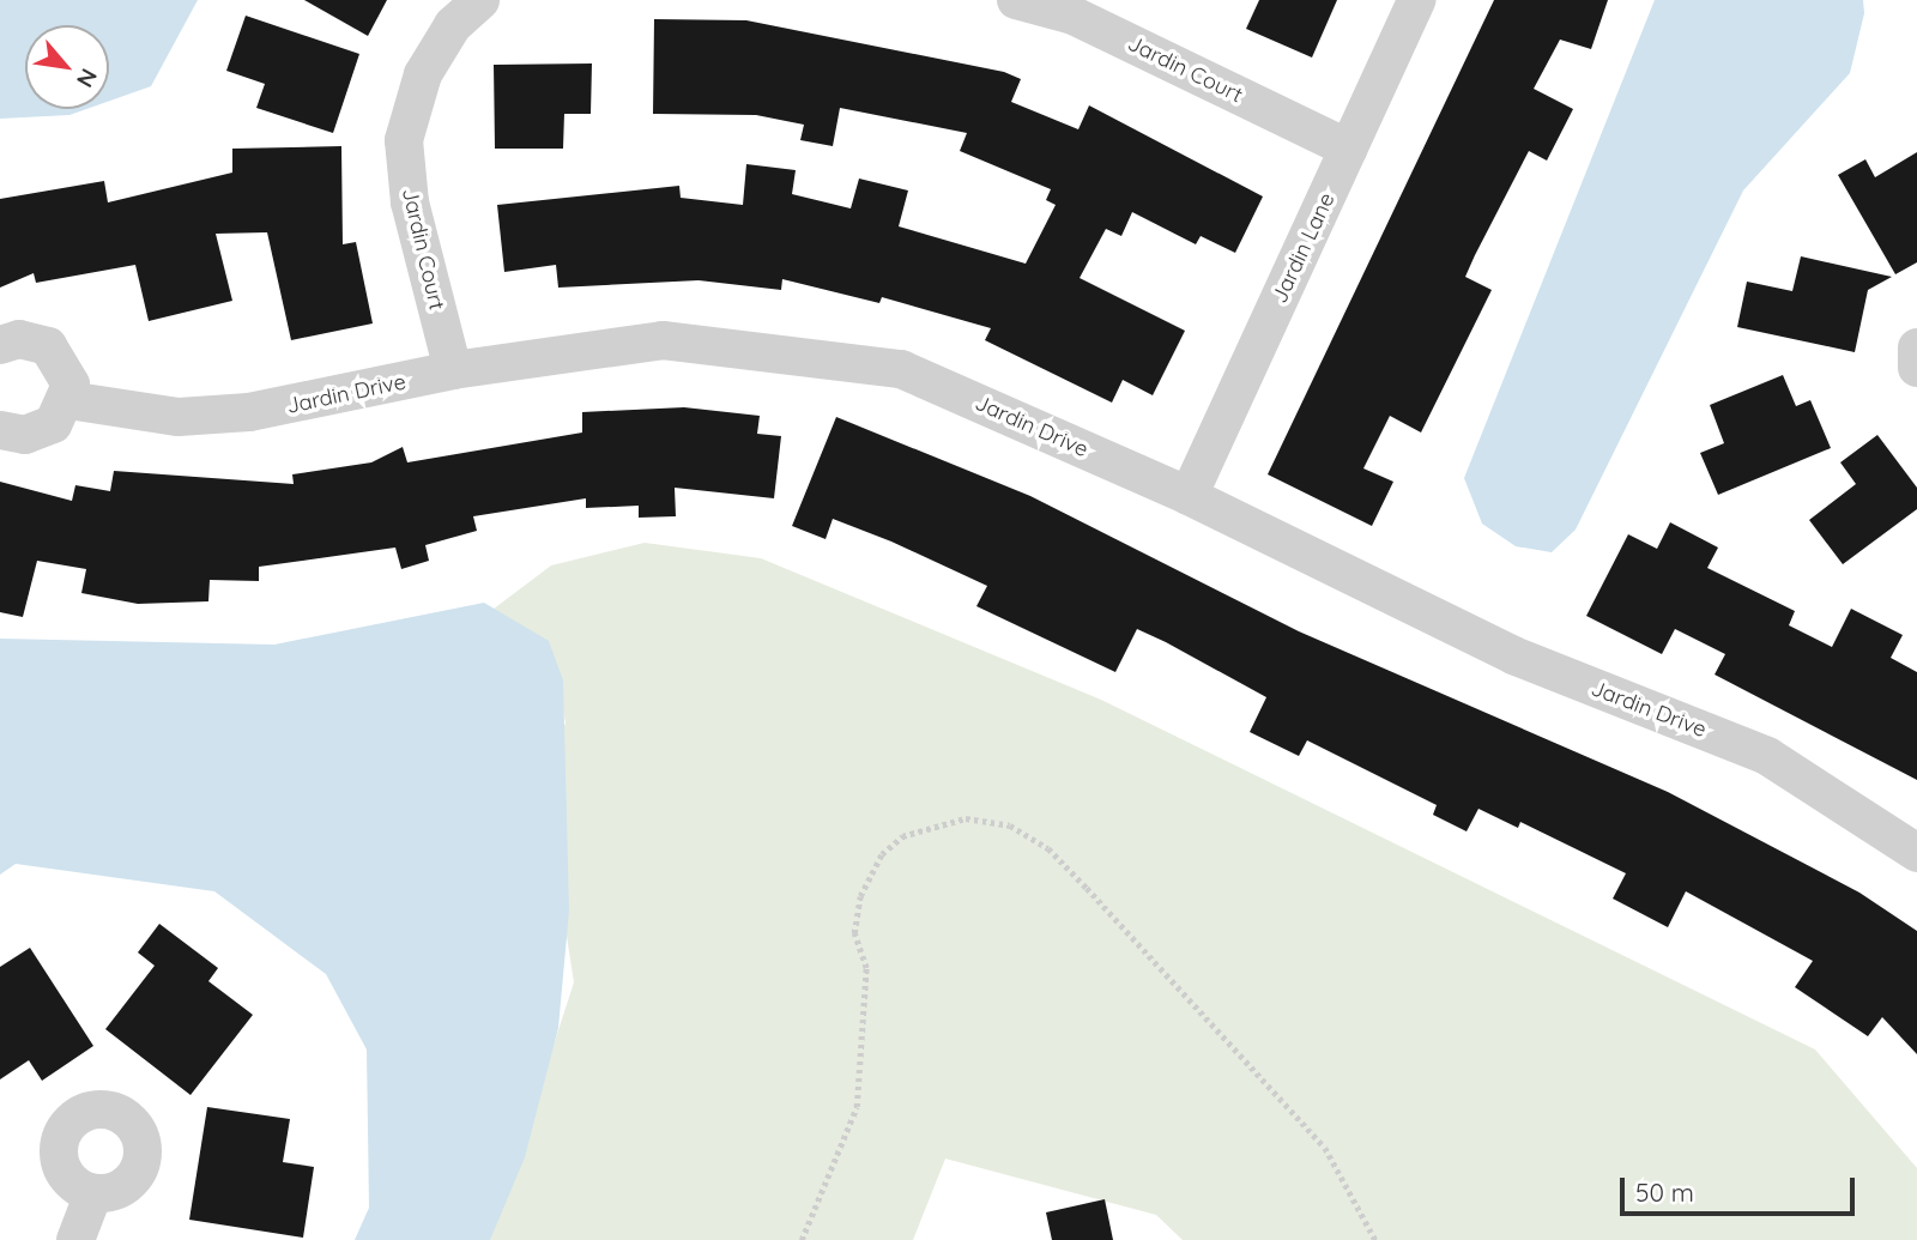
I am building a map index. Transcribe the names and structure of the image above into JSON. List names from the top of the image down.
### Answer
{
  "streets": {
    "street": ["Jardin Court", "Jardin Lane", "Jardin Drive"]
  },
  "crossings": [
    ["Jardin Court", "Jardin Lane"],
    ["Jardin Court", "Jardin Drive"],
    ["Jardin Lane", "Jardin Drive"]
  ],
  "scale_bar": "50 m",
  "north": "bottom right"
}
